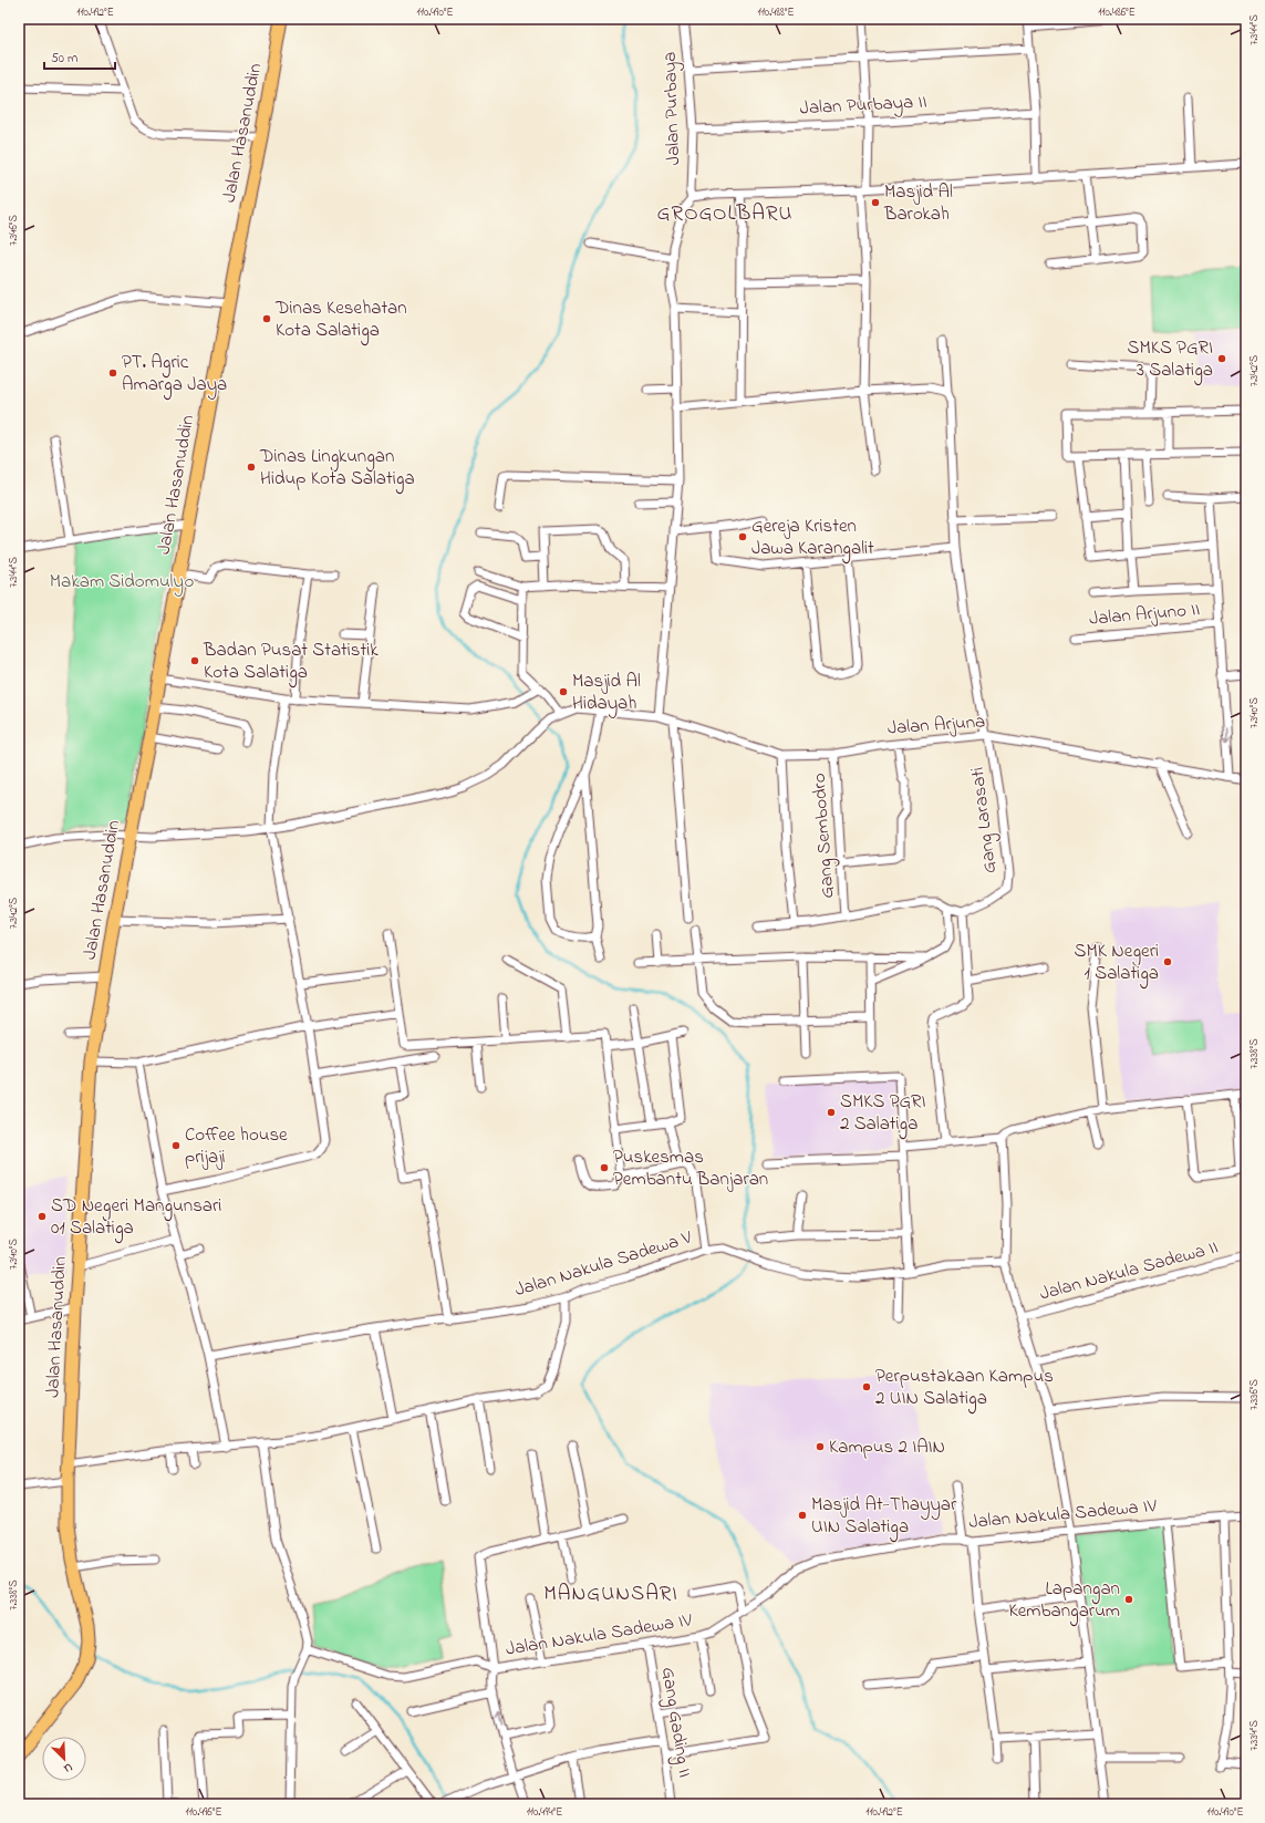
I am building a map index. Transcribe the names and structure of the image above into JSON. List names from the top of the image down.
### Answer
{
  "streets": {
    "main road": ["Jalan Hasanuddin"],
    "street": [
      "Jalan Purbaya II",
      "Jalan Purbaya",
      "Jalan Arjuno II",
      "Jalan Arjuna",
      "Gang Larasati",
      "Gang Sembodro",
      "Jalan Nakula Sadewa V",
      "Jalan Nakula Sadewa II",
      "Jalan Nakula Sadewa IV",
      "Gang Gading II"
    ]
  },
  "crossings": [
    ["Jalan Purbaya II", "Jalan Purbaya"],
    ["Jalan Hasanuddin", "Jalan Arjuna"],
    ["Jalan Arjuna", "Gang Larasati"],
    ["Jalan Arjuna", "Gang Sembodro"],
    ["Jalan Nakula Sadewa IV", "Gang Gading II"]
  ],
  "districts": ["GROGOLBARU", "MANGUNSARI"],
  "parks": ["Makam Sidomulyo"],
  "places": [
    "Masjid Al Barokah",
    "Dinas Kesehatan Kota Salatiga",
    "SMKS PGRI 3 Salatiga",
    "PT. Agric Amarga Jaya",
    "Dinas Lingkungan Hidup Kota Salatiga",
    "Gereja Kristen Jawa Karangalit",
    "Badan Pusat Statistik Kota Salatiga",
    "Masjid Al Hidayah",
    "SMK Negeri 1 Salatiga",
    "SMKS PGRI 2 Salatiga",
    "Coffee house prijaji",
    "Puskesmas Pembantu Banjaran",
    "SD Negeri Mangunsari 01 Salatiga",
    "Perpustakaan Kampus 2 UIN Salatiga",
    "Kampus 2 IAIN",
    "Masjid At-Thayyar UIN Salatiga",
    "Lapangan Kembangarum"
  ],
  "scale_bar": "50 m",
  "north": "bottom right",
  "coordinates": [
    "110.492°E",
    "110.490°E",
    "110.488°E",
    "110.486°E",
    "7.344°S",
    "7.346°S",
    "7.342°S",
    "7.340°S",
    "7.338°S",
    "7.336°S",
    "7.334°S",
    "110.496°E",
    "110.494°E"
  ]
}
